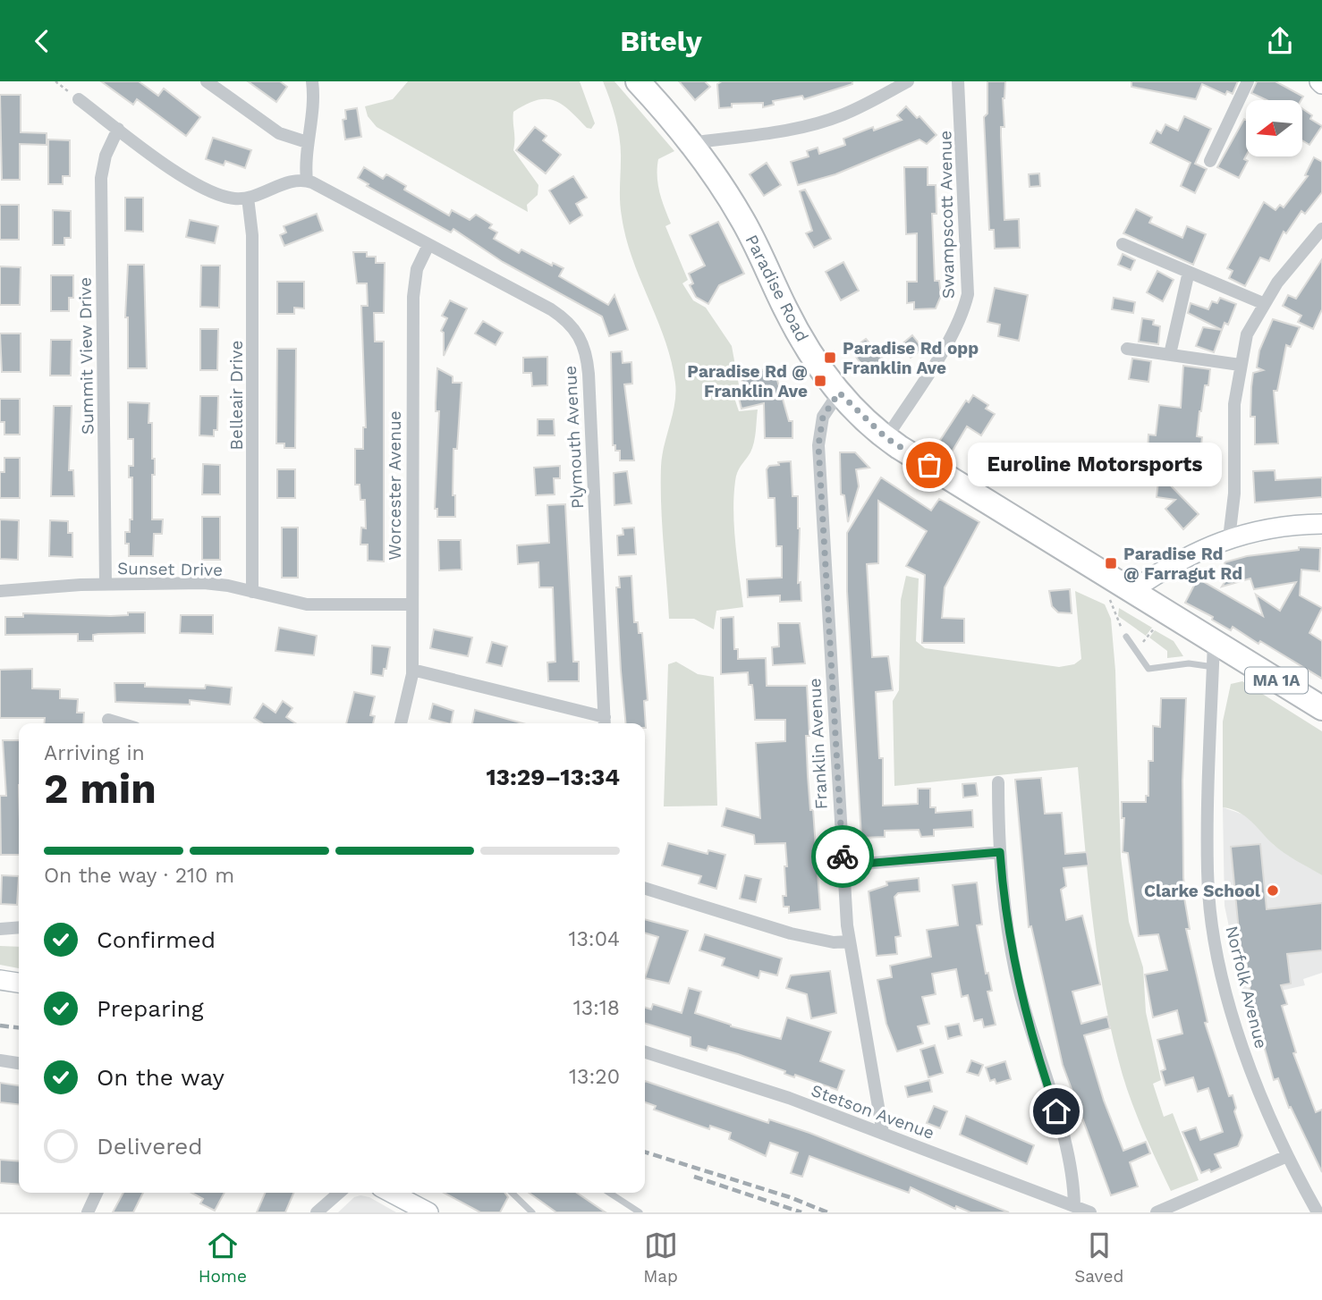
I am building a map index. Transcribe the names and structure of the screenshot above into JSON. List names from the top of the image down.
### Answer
{
  "streets": {
    "highway": ["Paradise Road", "MA 1A"],
    "street": [
      "Swampscott Avenue",
      "Summit View Drive",
      "Belleair Drive",
      "Plymouth Avenue",
      "Worcester Avenue",
      "Sunset Drive",
      "Franklin Avenue",
      "Norfolk Avenue",
      "Stetson Avenue"
    ]
  },
  "crossings": [
    ["Swampscott Avenue", "Paradise Road"],
    ["Paradise Road", "Franklin Avenue"],
    ["Paradise Road", "Norfolk Avenue"],
    ["Summit View Drive", "Sunset Drive"],
    ["Belleair Drive", "Sunset Drive"],
    ["Plymouth Avenue", "Worcester Avenue"],
    ["Worcester Avenue", "Sunset Drive"],
    ["Franklin Avenue", "Stetson Avenue"]
  ],
  "places": {
    "transit": ["Paradise Rd opp Franklin Ave", "Paradise Rd @ Franklin Ave", "Paradise Rd @ Farragut Rd"],
    "other": ["Euroline Motorsports", "Clarke School"]
  },
  "north": "left",
  "page": {
    "header": "Bitely",
    "bubble": "Euroline Motorsports",
    "heading": ["2 min", "Arriving in", "13:29–13:34"],
    "bar": "On the way · 210 m",
    "list": [
      ["Confirmed", "13:04"],
      ["Preparing", "13:18"],
      ["On the way", "13:20"],
      "Delivered"
    ],
    "tabs": ["Home", "Map", "Saved"]
  }
}
